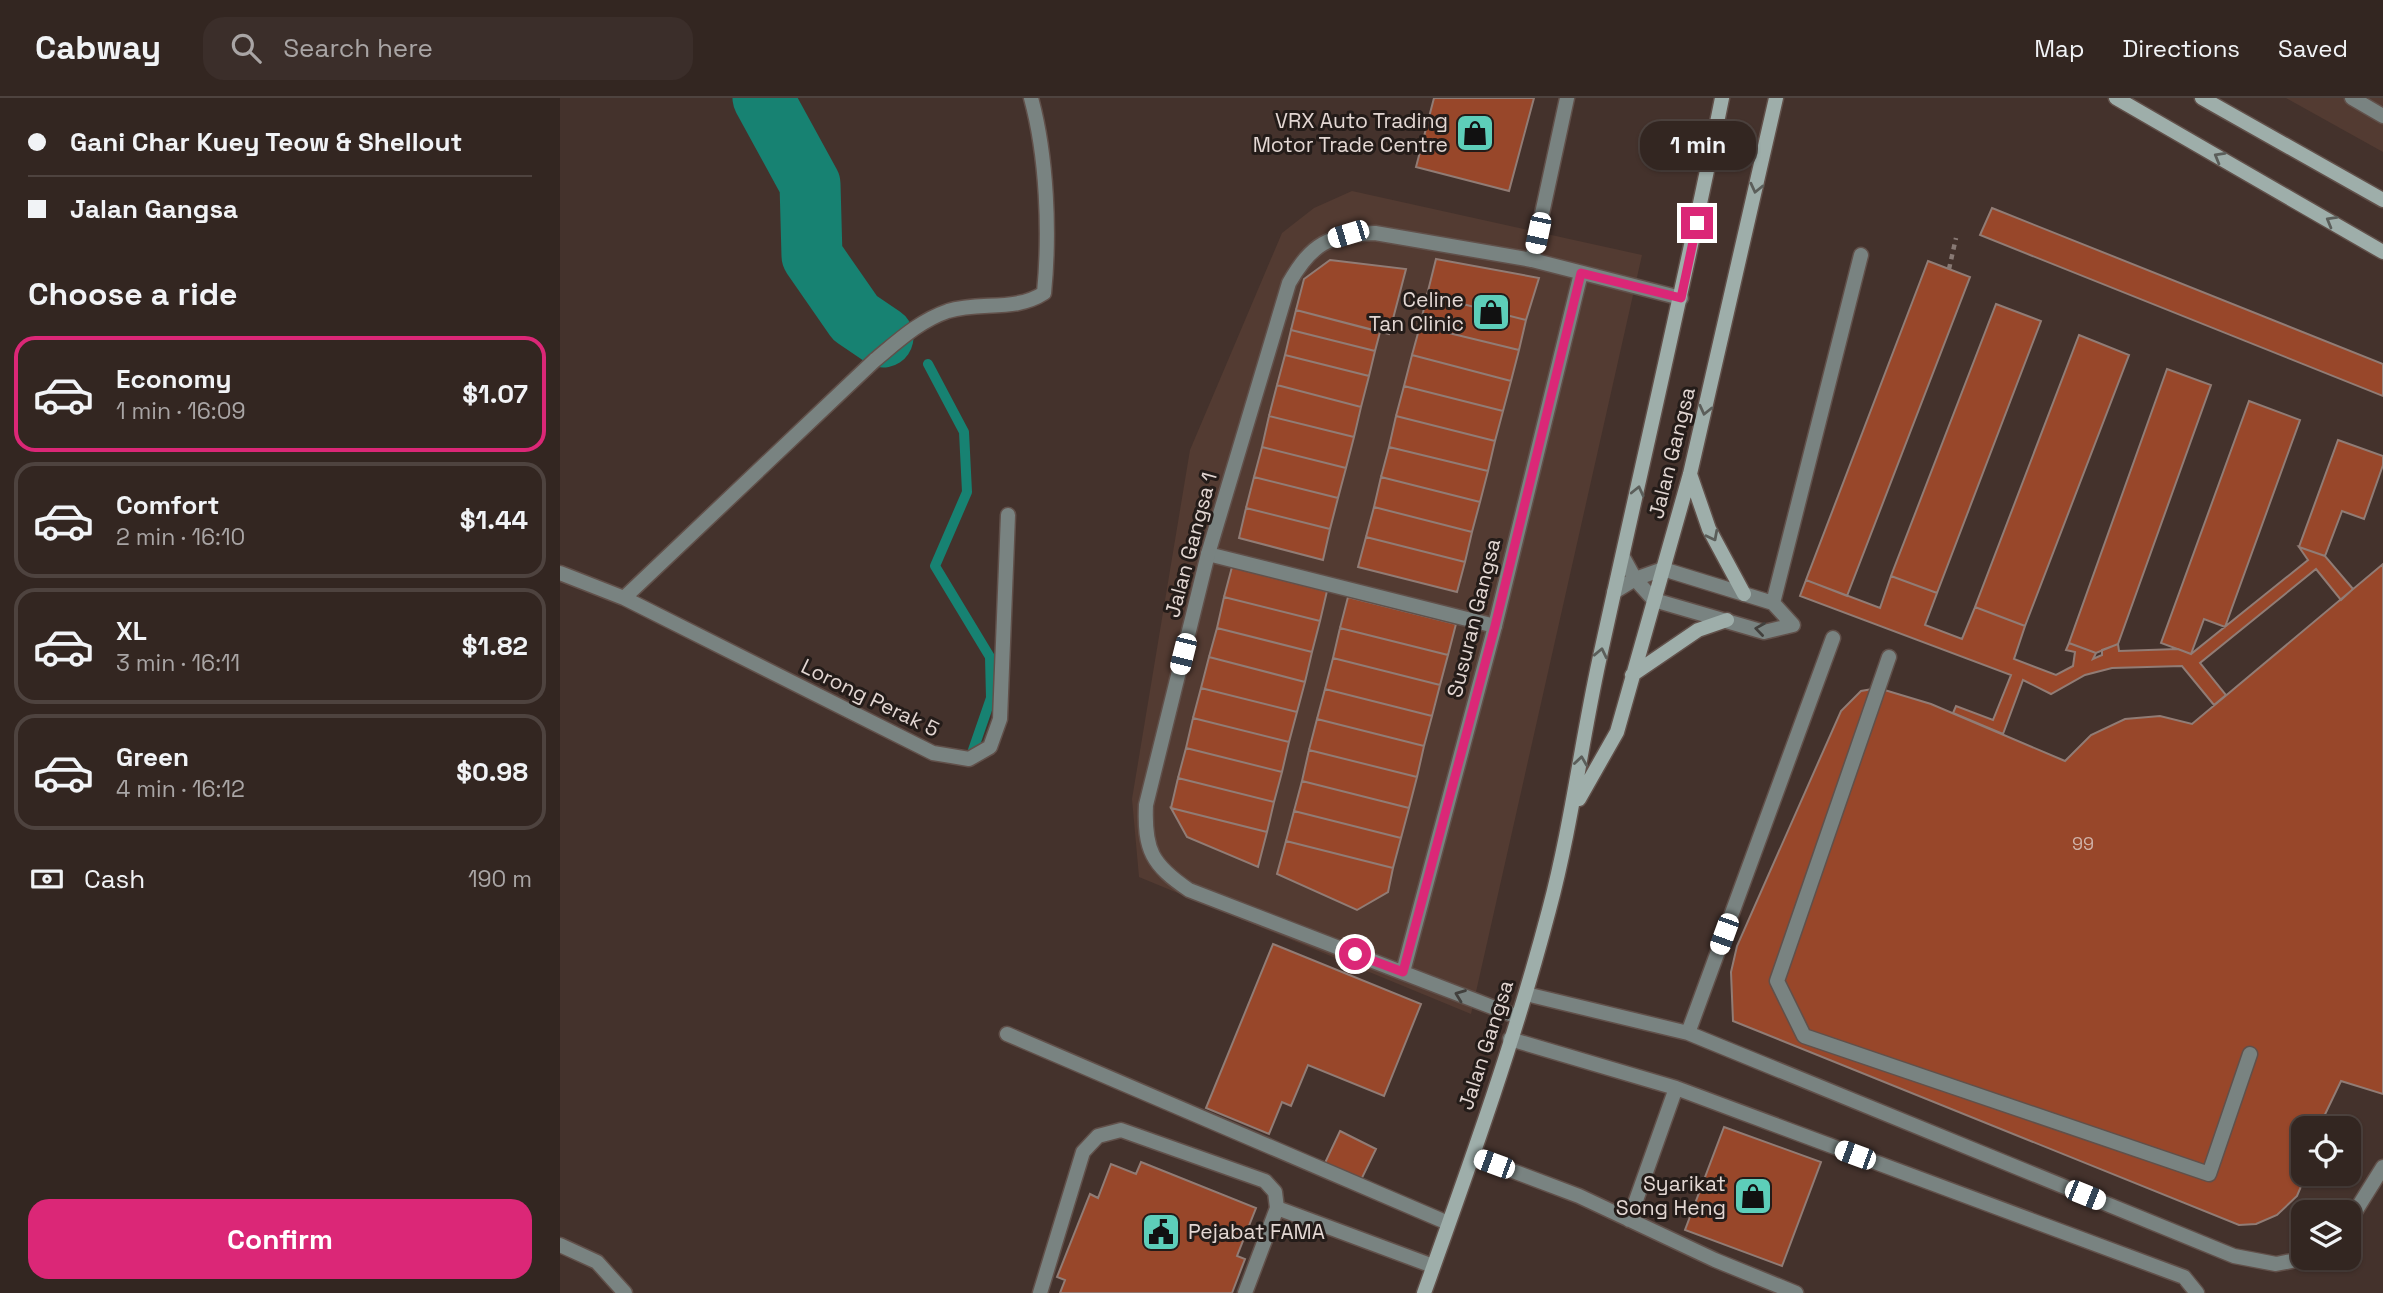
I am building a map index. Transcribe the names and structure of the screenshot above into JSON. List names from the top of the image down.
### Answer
{
  "streets": {
    "main road": ["Jalan Gangsa"],
    "street": ["Jalan Gangsa 1", "Susuran Gangsa", "Lorong Perak 5"]
  },
  "crossings": [
    ["Jalan Gangsa", "Jalan Gangsa 1"],
    ["Jalan Gangsa 1", "Susuran Gangsa"]
  ],
  "places": {
    "shop": ["VRX Auto Trading Motor Trade Centre", "Celine Tan Clinic", "Syarikat Song Heng"],
    "public building": ["Pejabat FAMA"]
  },
  "house_numbers": ["99"],
  "page": {
    "header": "Cabway",
    "search": "Search here",
    "nav": ["Map", "Directions", "Saved"],
    "banner": ["Gani Char Kuey Teow & Shellout", "Jalan Gangsa"],
    "bubble": "1 min",
    "heading": "Choose a ride",
    "list": [
      {
        "name": "Economy",
        "note": "1 min · 16:09",
        "value": "$1.07"
      },
      {
        "name": "Comfort",
        "note": "2 min · 16:10",
        "value": "$1.44"
      },
      {
        "name": "XL",
        "note": "3 min · 16:11",
        "value": "$1.82"
      },
      {
        "name": "Green",
        "note": "4 min · 16:12",
        "value": "$0.98"
      }
    ],
    "pay": ["Cash", "190 m"],
    "buttons": "Confirm"
  }
}
